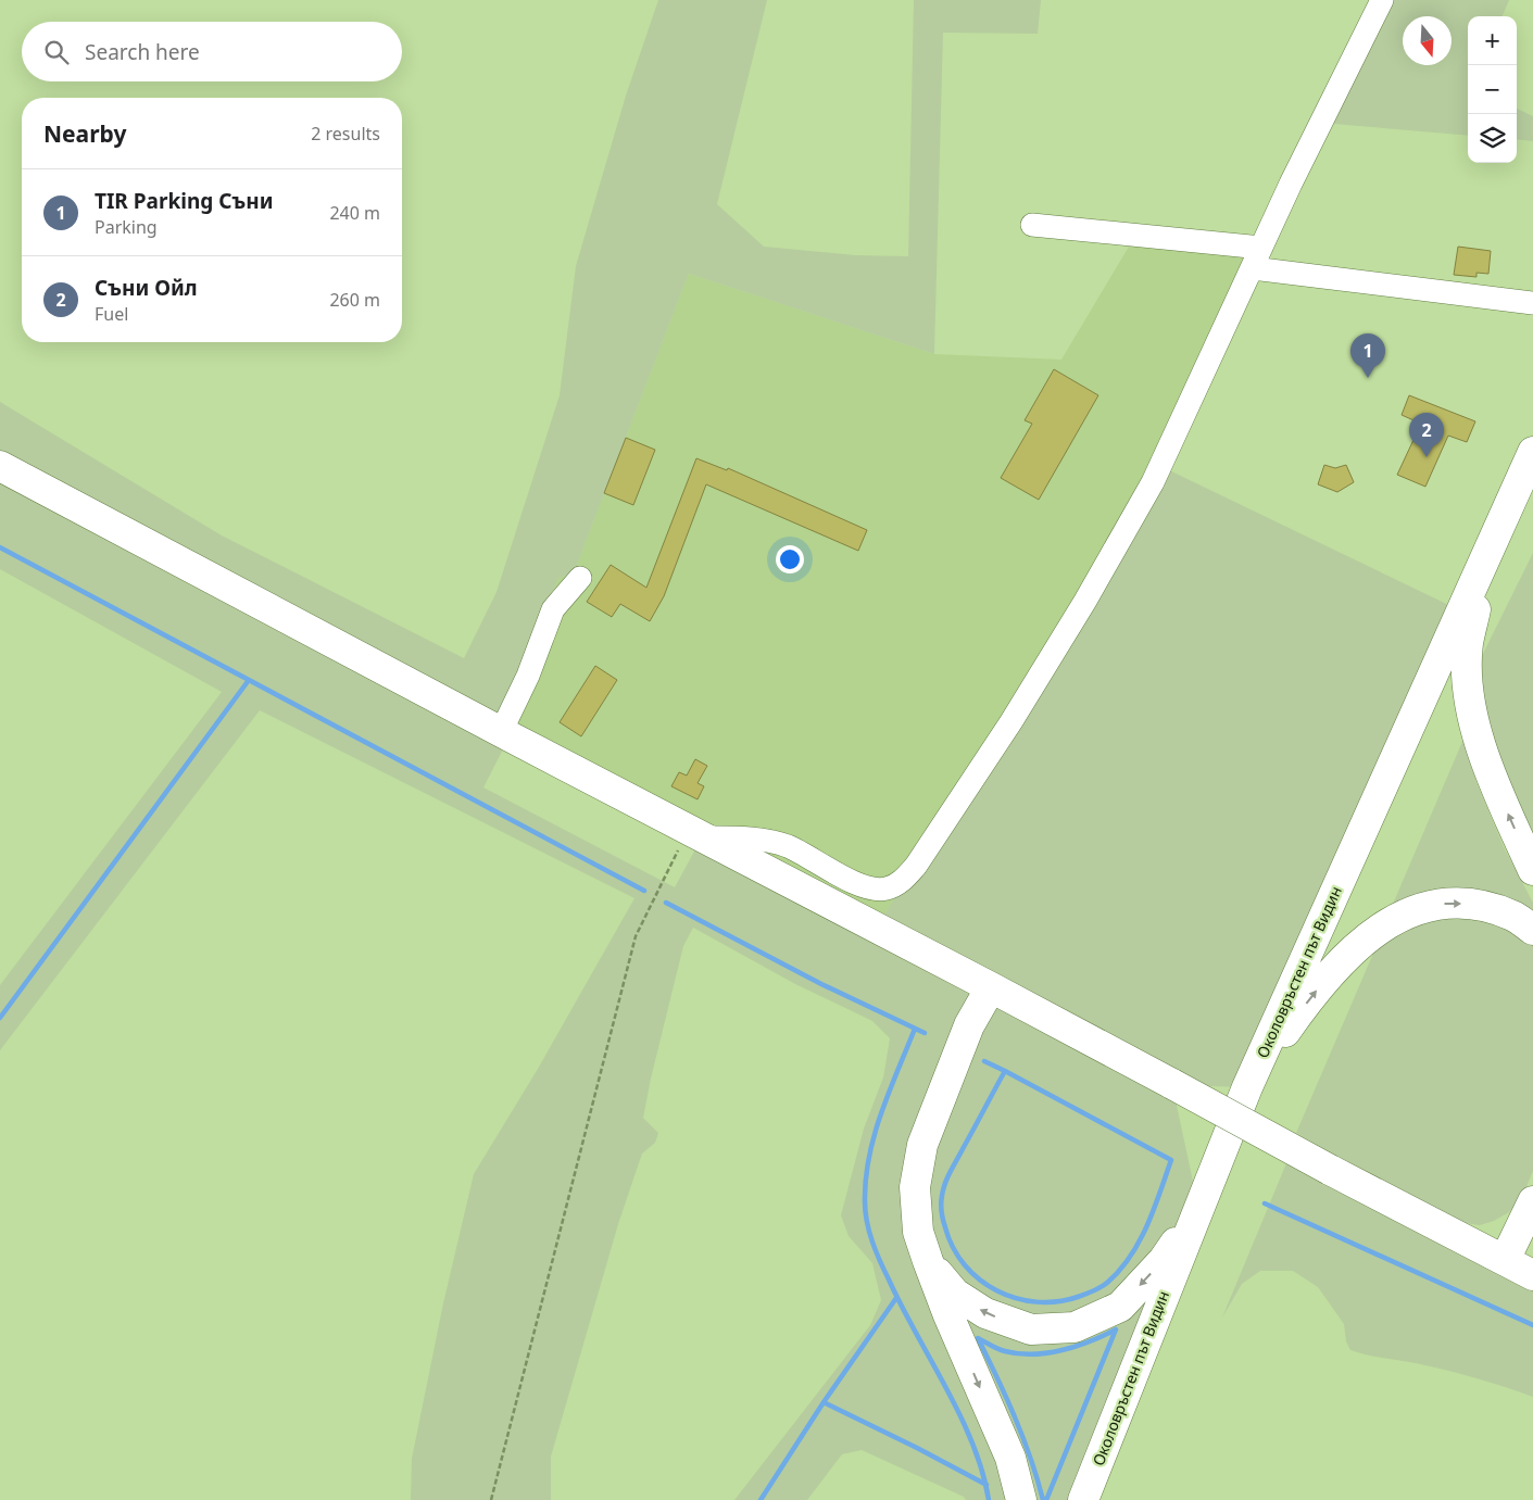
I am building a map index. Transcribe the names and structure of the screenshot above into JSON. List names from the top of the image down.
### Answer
{
  "streets": {
    "main road": ["Околовръстен път Видин"]
  },
  "north": "bottom",
  "page": {
    "map_buttons": ["+", "−"],
    "search": "Search here",
    "heading": ["Nearby", "2 results"],
    "list": [
      {
        "mark": "1",
        "name": "TIR Parking Съни",
        "note": "Parking",
        "value": "240 m"
      },
      {
        "mark": "2",
        "name": "Съни Ойл",
        "note": "Fuel",
        "value": "260 m"
      }
    ],
    "pins": ["1", "2"]
  }
}
